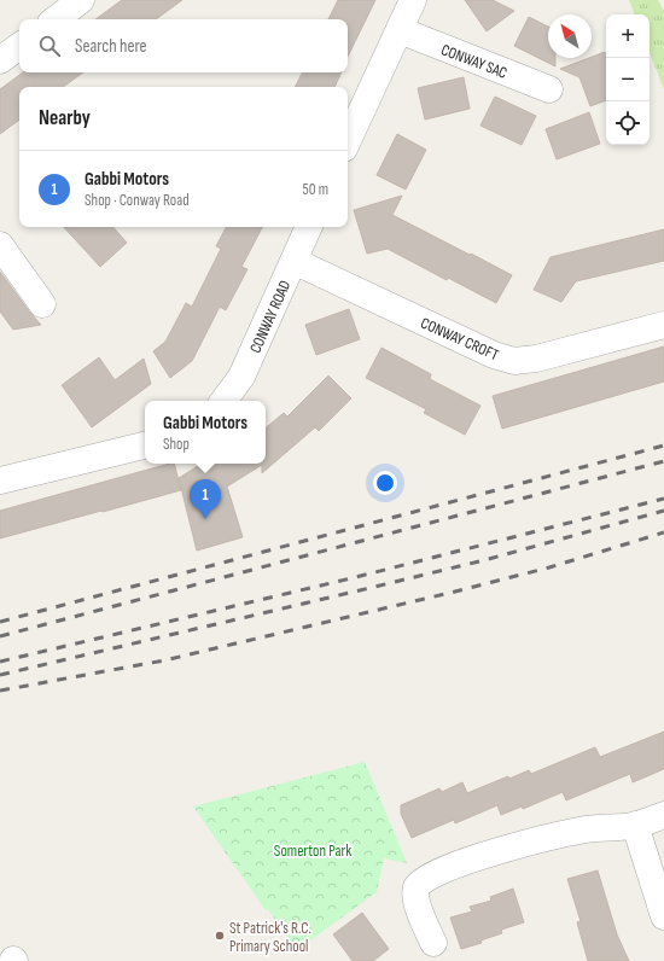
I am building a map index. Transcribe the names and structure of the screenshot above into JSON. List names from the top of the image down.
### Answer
{
  "streets": {
    "street": ["CONWAY SAC", "CONWAY ROAD", "CONWAY CROFT"]
  },
  "crossings": [
    ["CONWAY ROAD", "CONWAY CROFT"]
  ],
  "parks": ["Somerton Park"],
  "places": ["St Patrick's R.C. Primary School"],
  "north": "top left",
  "page": {
    "map_buttons": ["+", "−"],
    "search": "Search here",
    "heading": "Nearby",
    "list": [
      {
        "mark": "1",
        "name": "Gabbi Motors",
        "note": "Shop · Conway Road",
        "value": "50 m"
      }
    ],
    "popup": ["Gabbi Motors", "Shop"],
    "pins": "1"
  }
}
